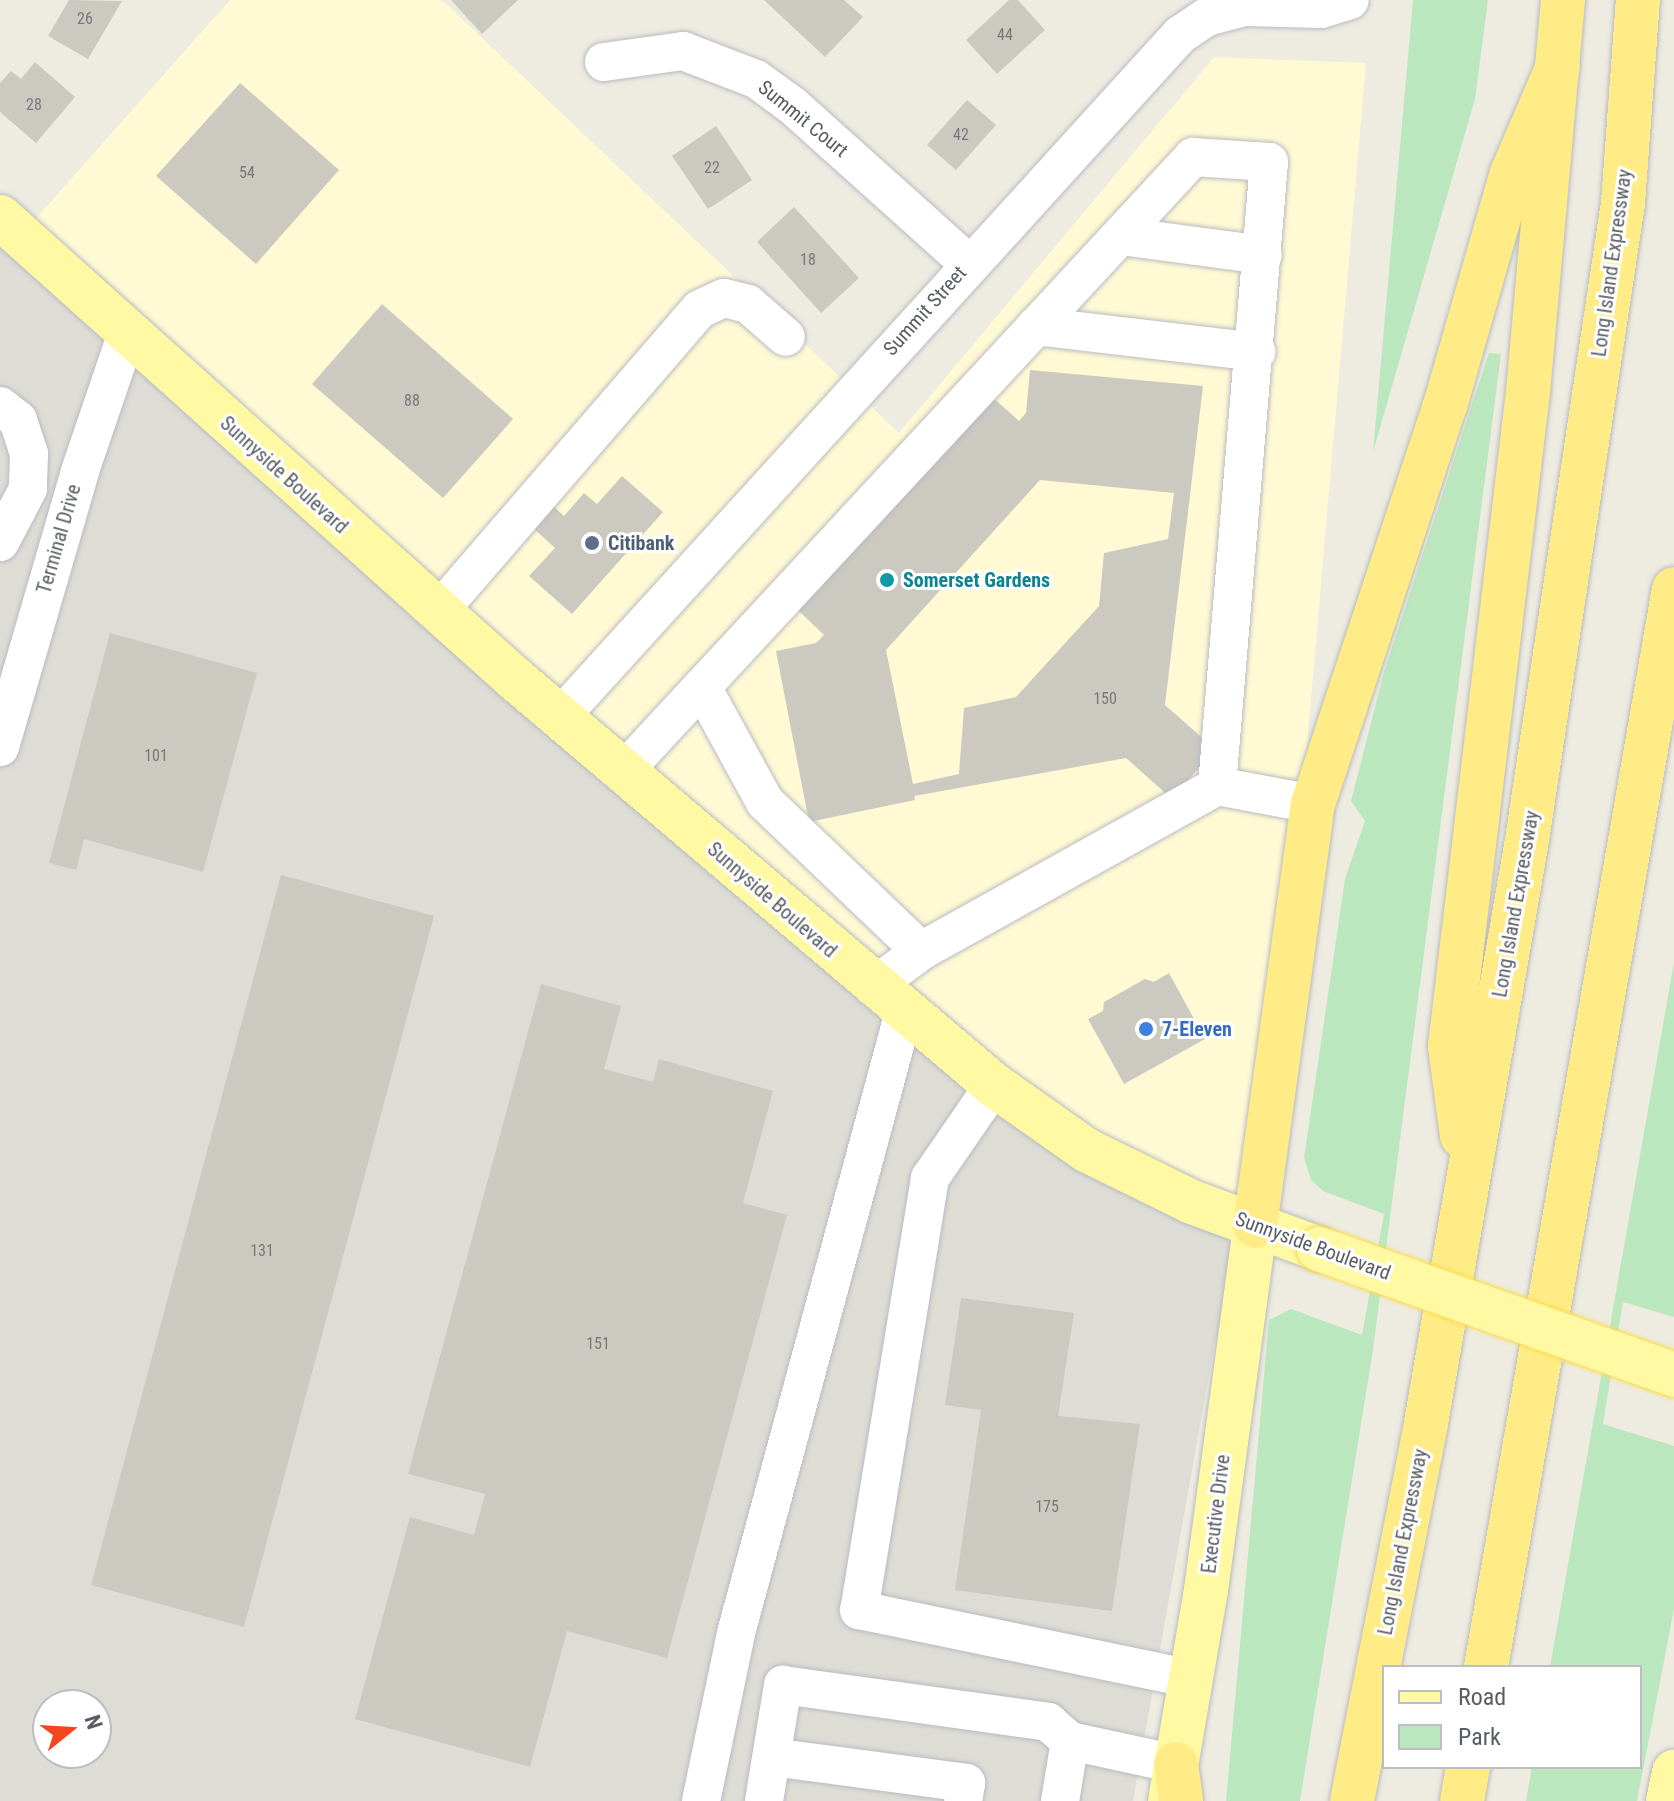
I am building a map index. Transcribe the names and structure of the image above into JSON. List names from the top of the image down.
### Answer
{
  "streets": {
    "highway": ["Long Island Expressway"],
    "main road": ["Sunnyside Boulevard", "Executive Drive"],
    "street": ["Summit Court", "Summit Street", "Terminal Drive"]
  },
  "crossings": [
    ["Summit Court", "Summit Street"],
    ["Summit Street", "Sunnyside Boulevard"],
    ["Sunnyside Boulevard", "Terminal Drive"],
    ["Sunnyside Boulevard", "Executive Drive"]
  ],
  "places": ["Citibank", "Somerset Gardens", "7-Eleven"],
  "house_numbers": [
    "26",
    "44",
    "28",
    "42",
    "22",
    "54",
    "18",
    "88",
    "150",
    "101",
    "131",
    "151",
    "175"
  ],
  "legend": ["Road", "Park"],
  "north": "right"
}
